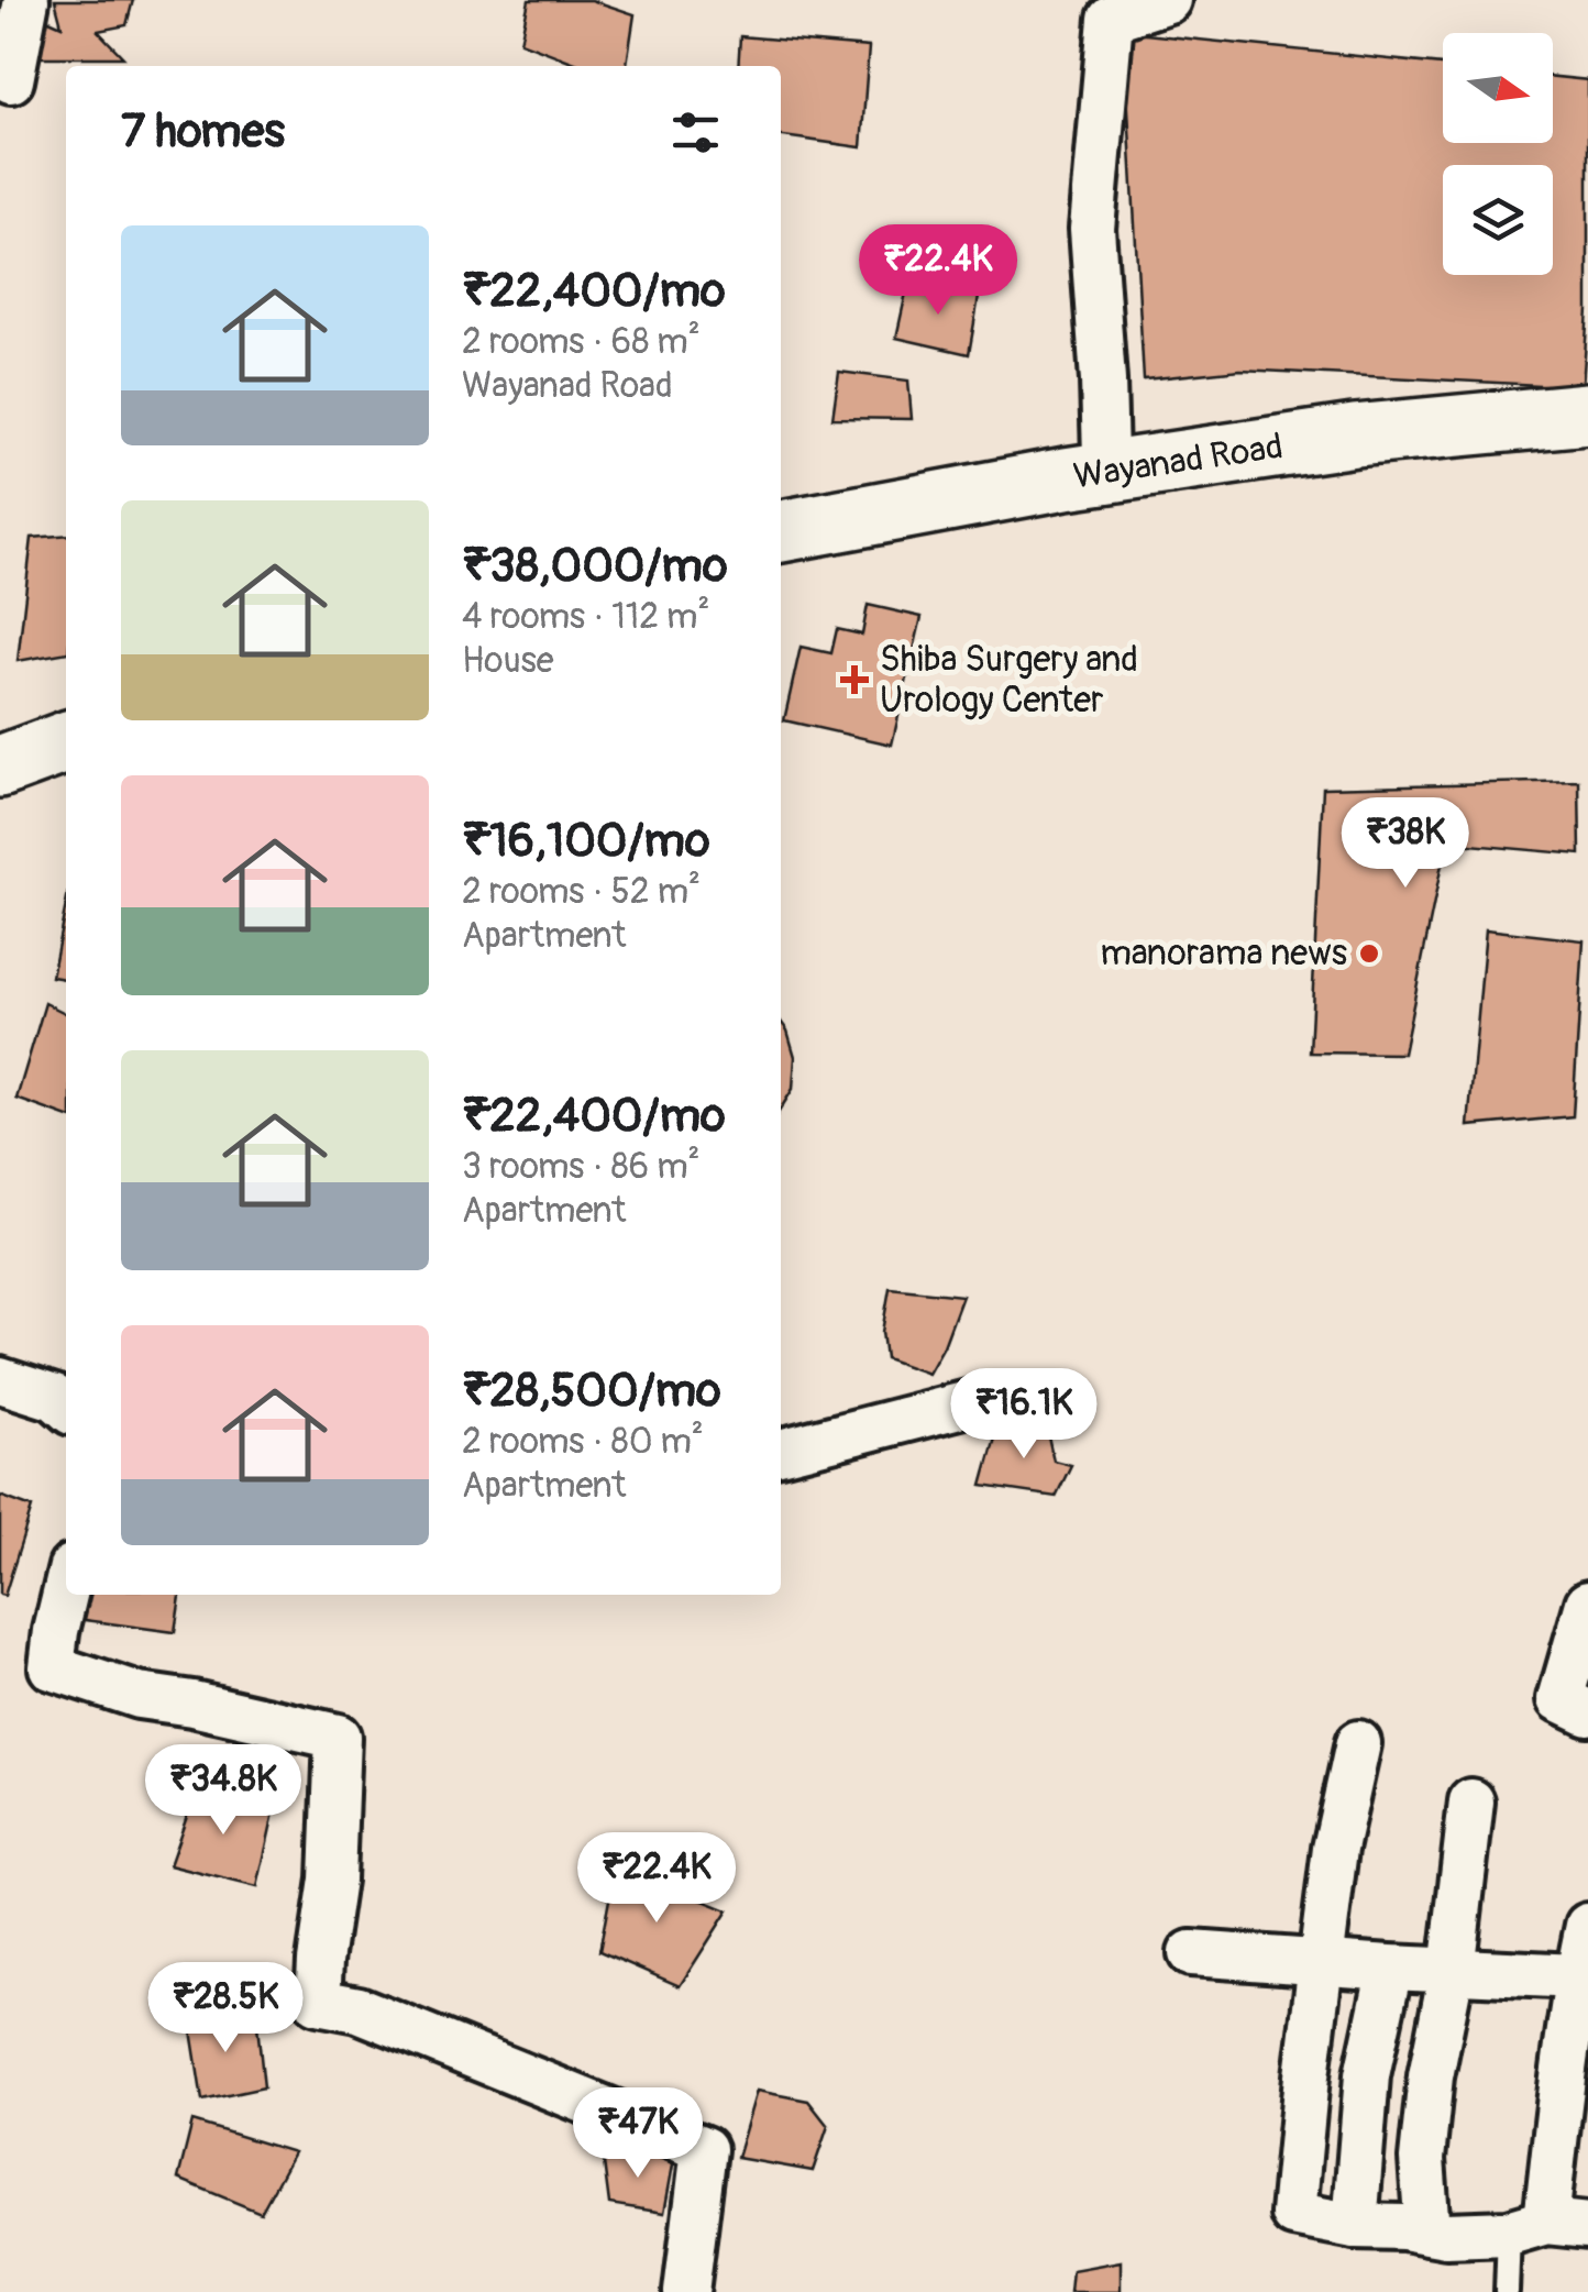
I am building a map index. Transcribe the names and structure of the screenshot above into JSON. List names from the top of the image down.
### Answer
{
  "streets": {
    "main road": ["Wayanad Road"]
  },
  "places": {
    "health": ["Shiba Surgery and Urology Center"],
    "other": ["manorama news"]
  },
  "north": "right",
  "page": {
    "heading": "7 homes",
    "list": [
      {
        "name": "₹22,400/mo",
        "note": "2 rooms · 68 m² · Wayanad Road"
      },
      {
        "name": "₹38,000/mo",
        "note": "4 rooms · 112 m² · House"
      },
      {
        "name": "₹16,100/mo",
        "note": "2 rooms · 52 m² · Apartment"
      },
      {
        "name": "₹22,400/mo",
        "note": "3 rooms · 86 m² · Apartment"
      },
      {
        "name": "₹28,500/mo",
        "note": "2 rooms · 80 m² · Apartment"
      }
    ],
    "price": [
      "₹22.4K",
      "₹38K",
      "₹16.1K",
      "₹34.8K",
      "₹22.4K",
      "₹28.5K",
      "₹47K"
    ]
  }
}
